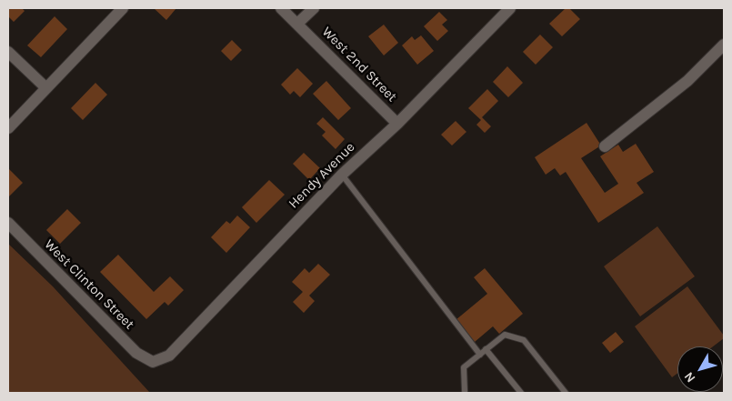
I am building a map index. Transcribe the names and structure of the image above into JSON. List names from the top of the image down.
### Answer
{
  "streets": {
    "street": ["West 2nd Street", "Hendy Avenue", "West Clinton Street"]
  },
  "crossings": [
    ["West 2nd Street", "Hendy Avenue"],
    ["Hendy Avenue", "West Clinton Street"]
  ],
  "north": "bottom left"
}
